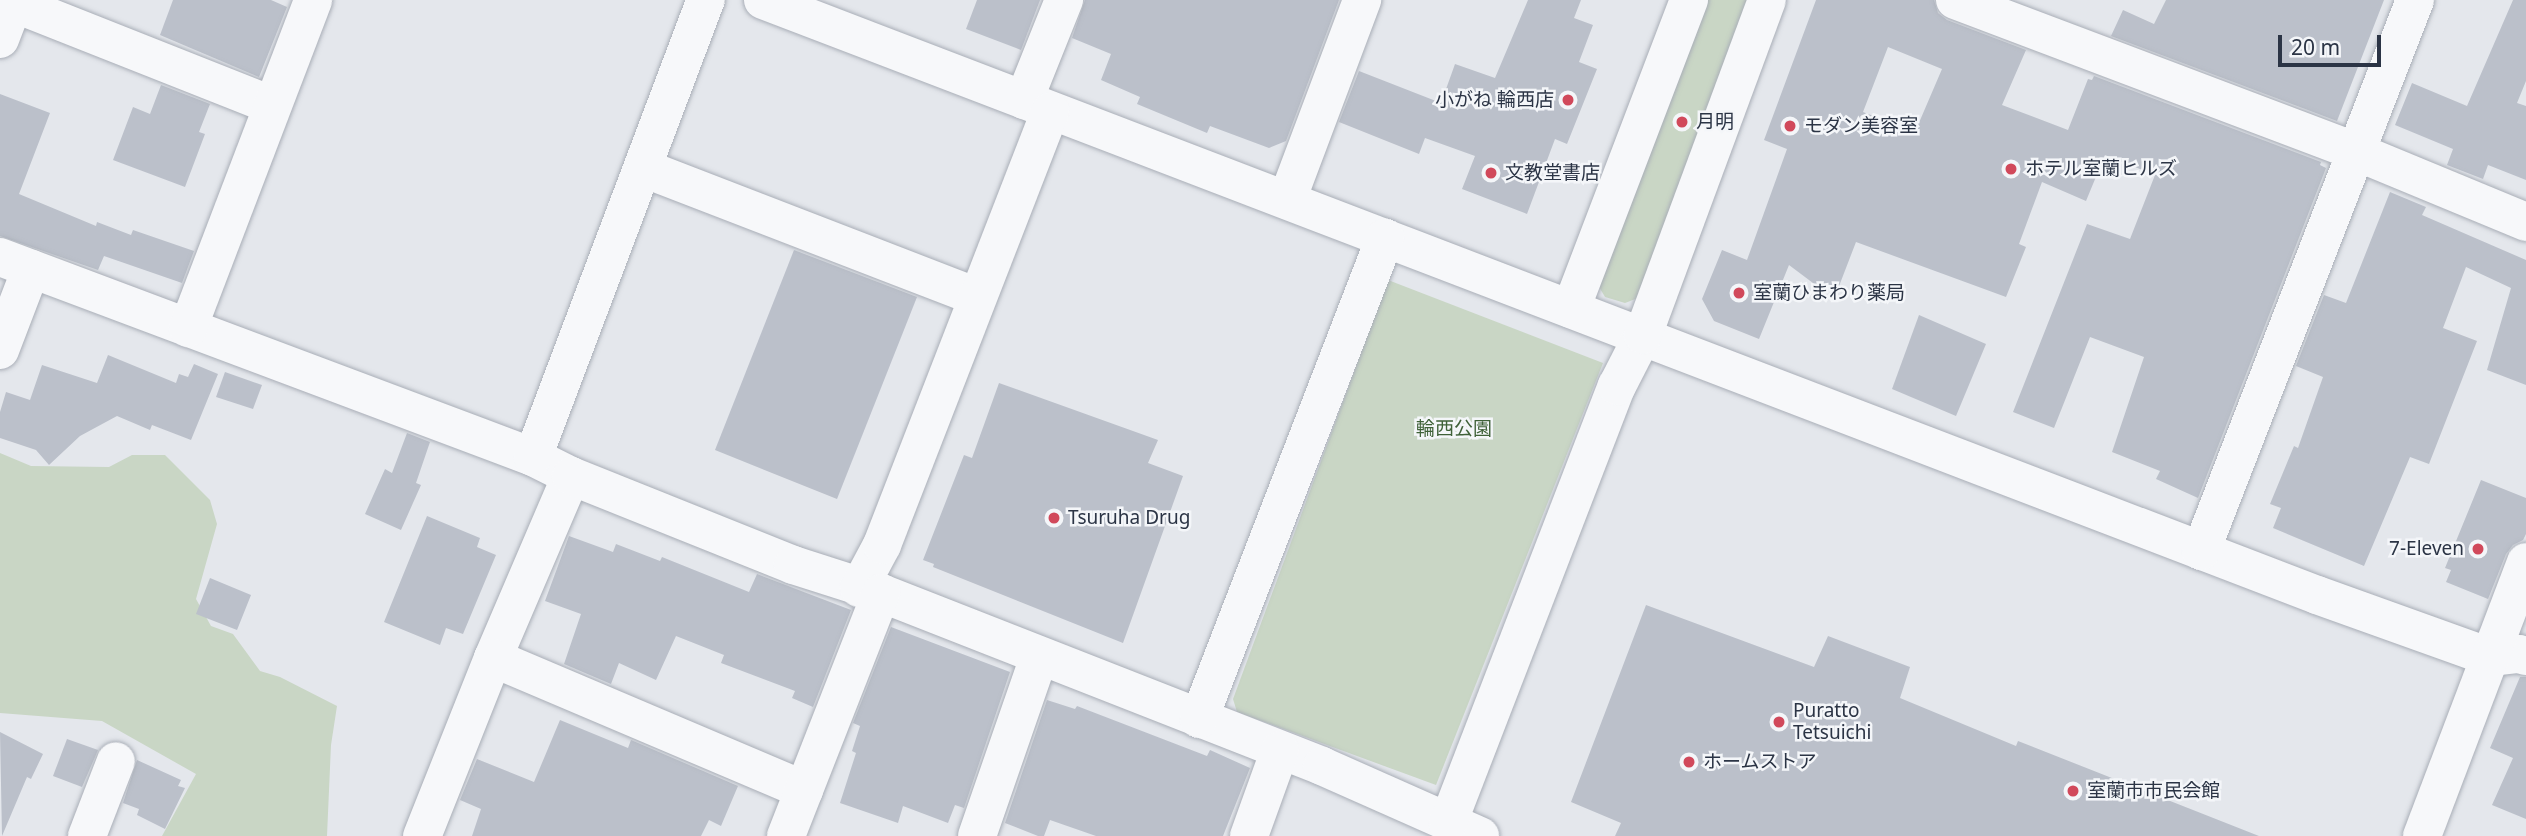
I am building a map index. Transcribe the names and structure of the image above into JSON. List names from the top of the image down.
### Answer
{
  "parks": ["輪西公園"],
  "places": [
    "小がね 輪西店",
    "月明",
    "モダン美容室",
    "ホテル室蘭ヒルズ",
    "文教堂書店",
    "室蘭ひまわり薬局",
    "Tsuruha Drug",
    "7-Eleven",
    "Puratto Tetsuichi",
    "ホームストア",
    "室蘭市市民会館"
  ],
  "scale_bar": "20 m"
}
